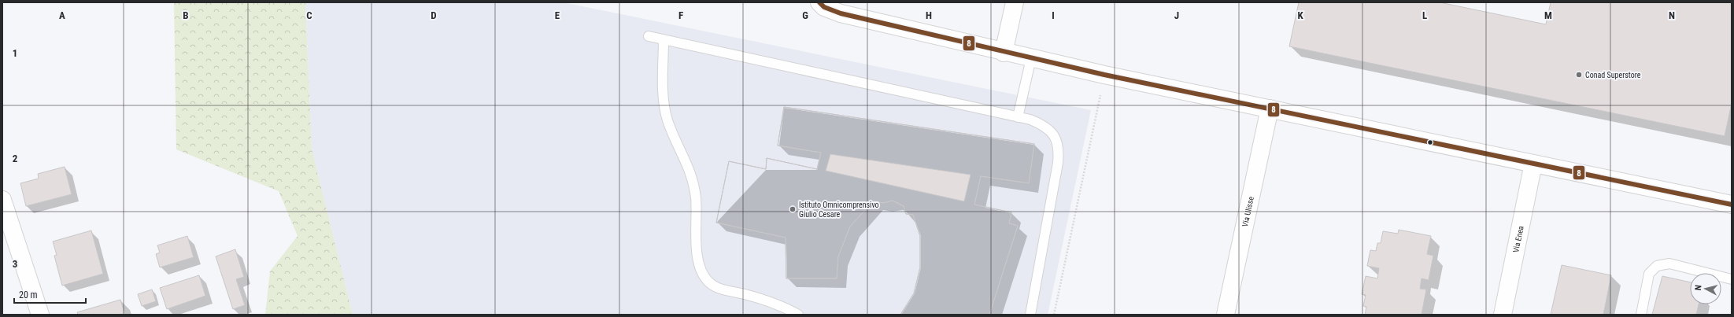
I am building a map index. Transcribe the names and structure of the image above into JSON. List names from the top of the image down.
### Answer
{
  "streets": {
    "street": ["Via Ulisse", "Via Enea"]
  },
  "places": ["Conad Superstore", "Istituto Omnicomprensivo Giulio Cesare"],
  "lines": ["transit line 8"],
  "scale_bar": "20 m",
  "north": "left",
  "grid": {
    "columns": [
      "A",
      "B",
      "C",
      "D",
      "E",
      "F",
      "G",
      "H",
      "I",
      "J",
      "K",
      "L",
      "M",
      "N"
    ],
    "rows": ["1", "2", "3"]
  }
}
